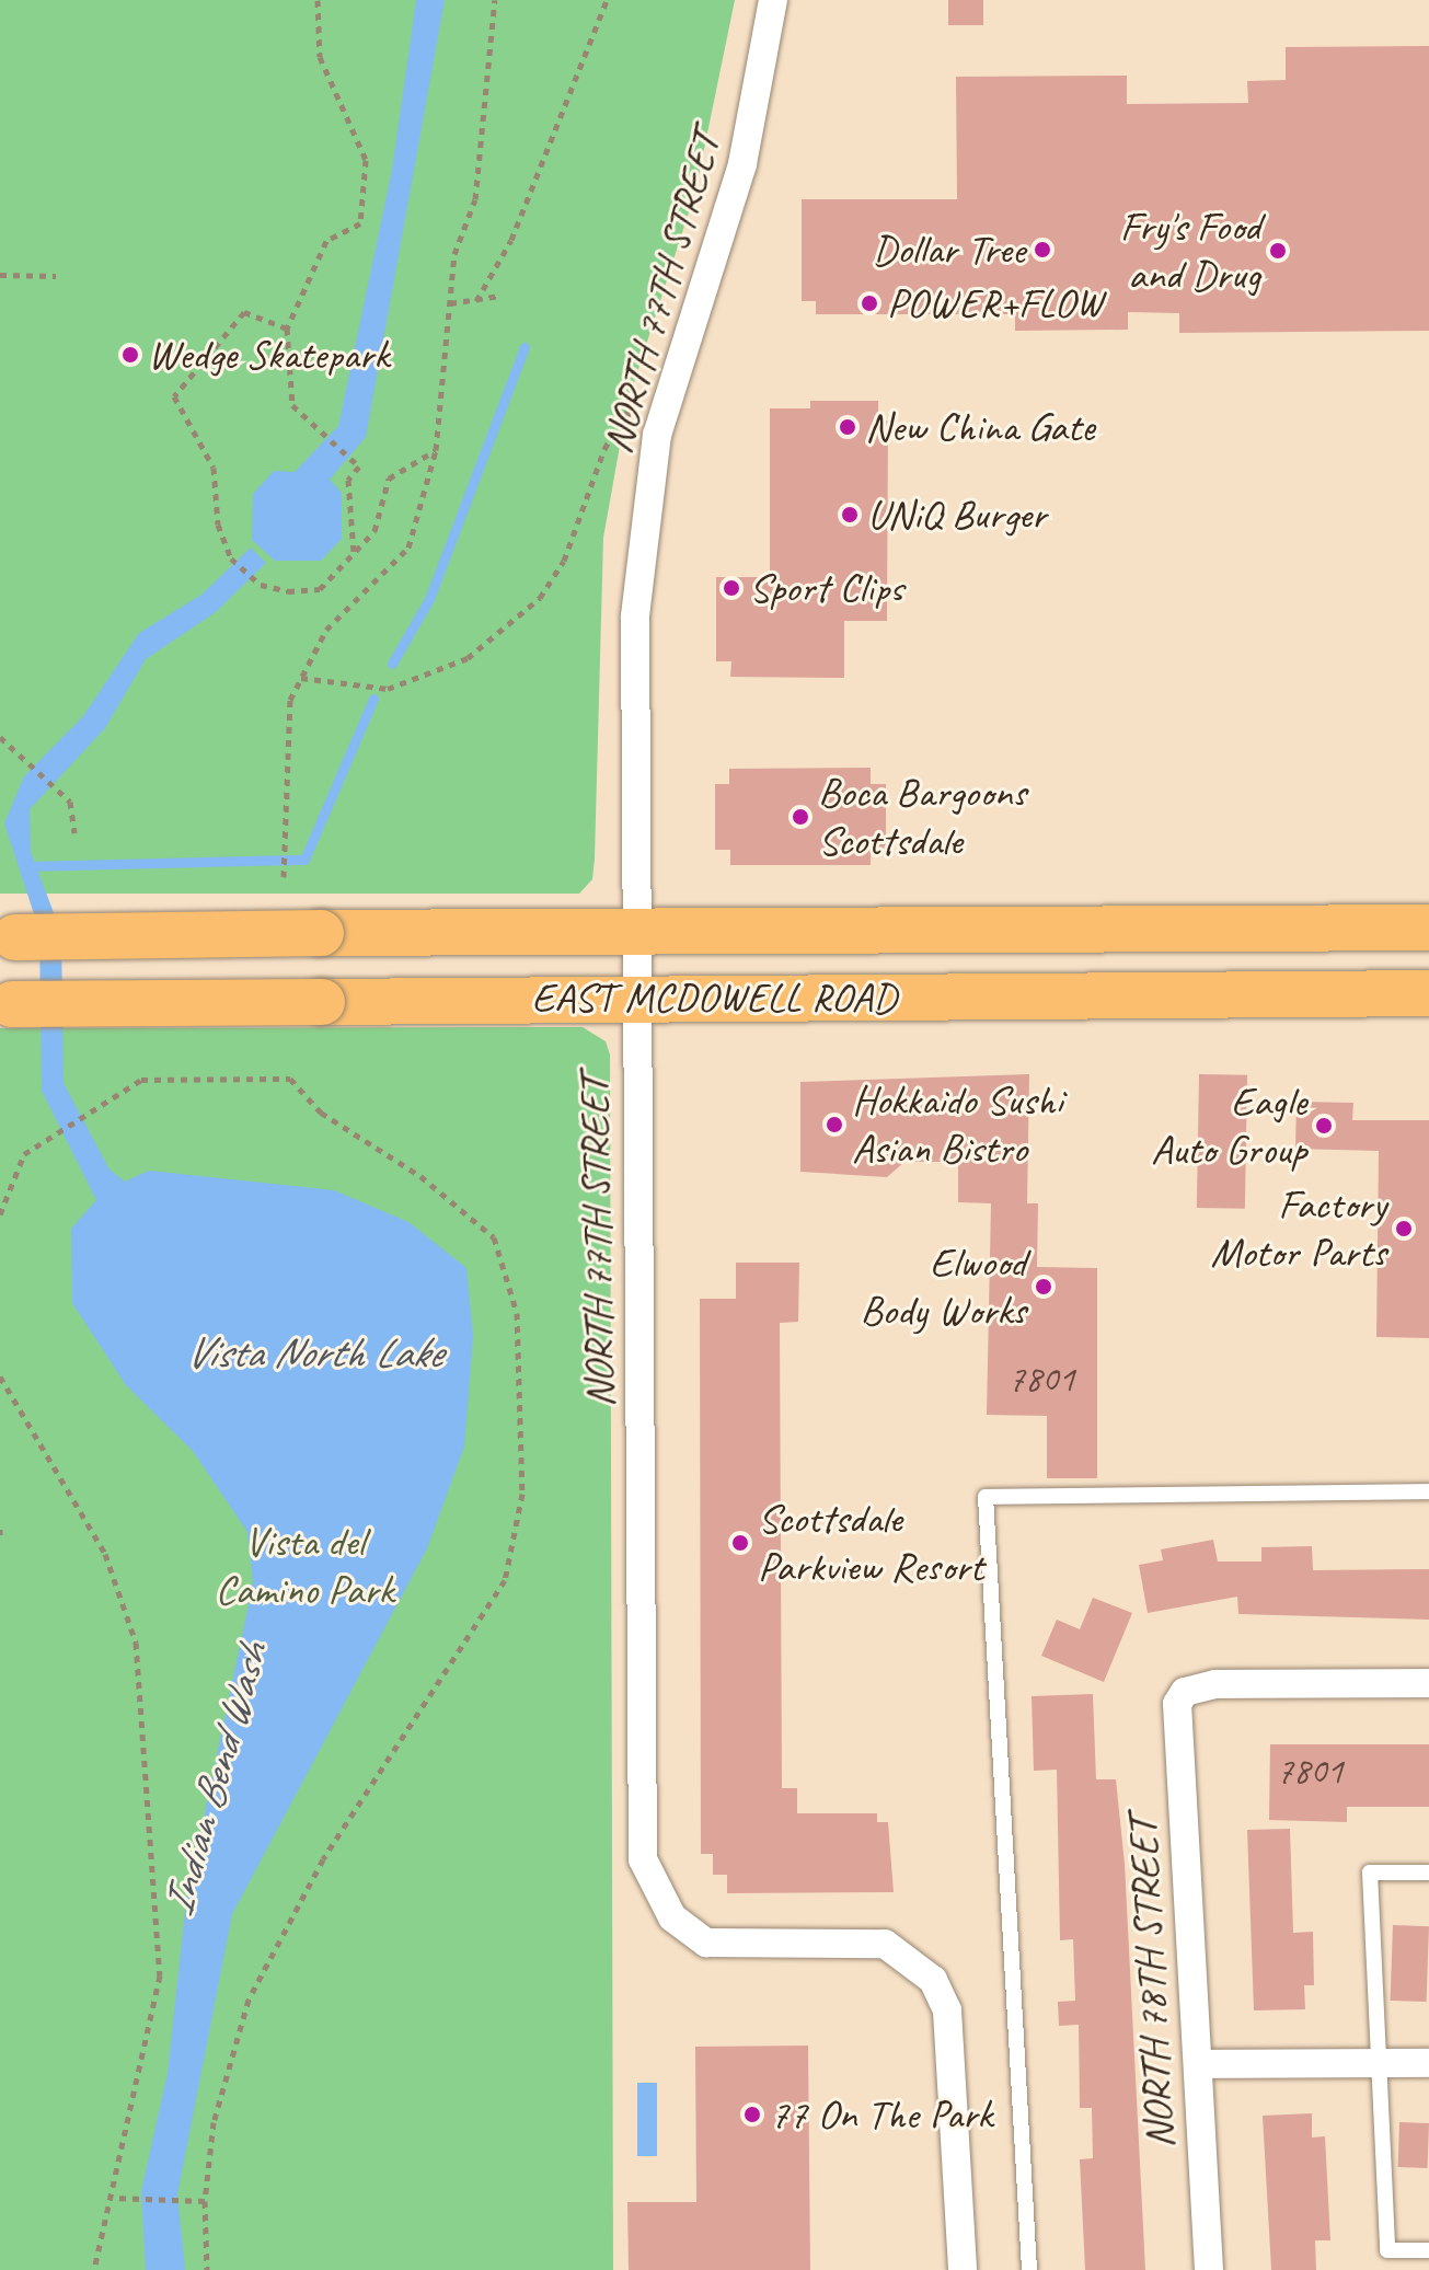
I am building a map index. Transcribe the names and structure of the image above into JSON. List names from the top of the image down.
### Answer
{
  "streets": {
    "main road": ["EAST MCDOWELL ROAD"],
    "street": ["NORTH 77TH STREET", "NORTH 78TH STREET"]
  },
  "crossings": [
    ["NORTH 77TH STREET", "EAST MCDOWELL ROAD"]
  ],
  "water": ["Vista North Lake", "Indian Bend Wash"],
  "parks": ["Vista del Camino Park"],
  "places": [
    "Dollar Tree",
    "Fry's Food and Drug",
    "POWER+FLOW",
    "Wedge Skatepark",
    "New China Gate",
    "UNiQ Burger",
    "Sport Clips",
    "Boca Bargoons Scottsdale",
    "Hokkaido Sushi Asian Bistro",
    "Eagle Auto Group",
    "Factory Motor Parts",
    "Elwood Body Works",
    "Scottsdale Parkview Resort",
    "77 On The Park"
  ],
  "house_numbers": ["7801", "7801"]
}
